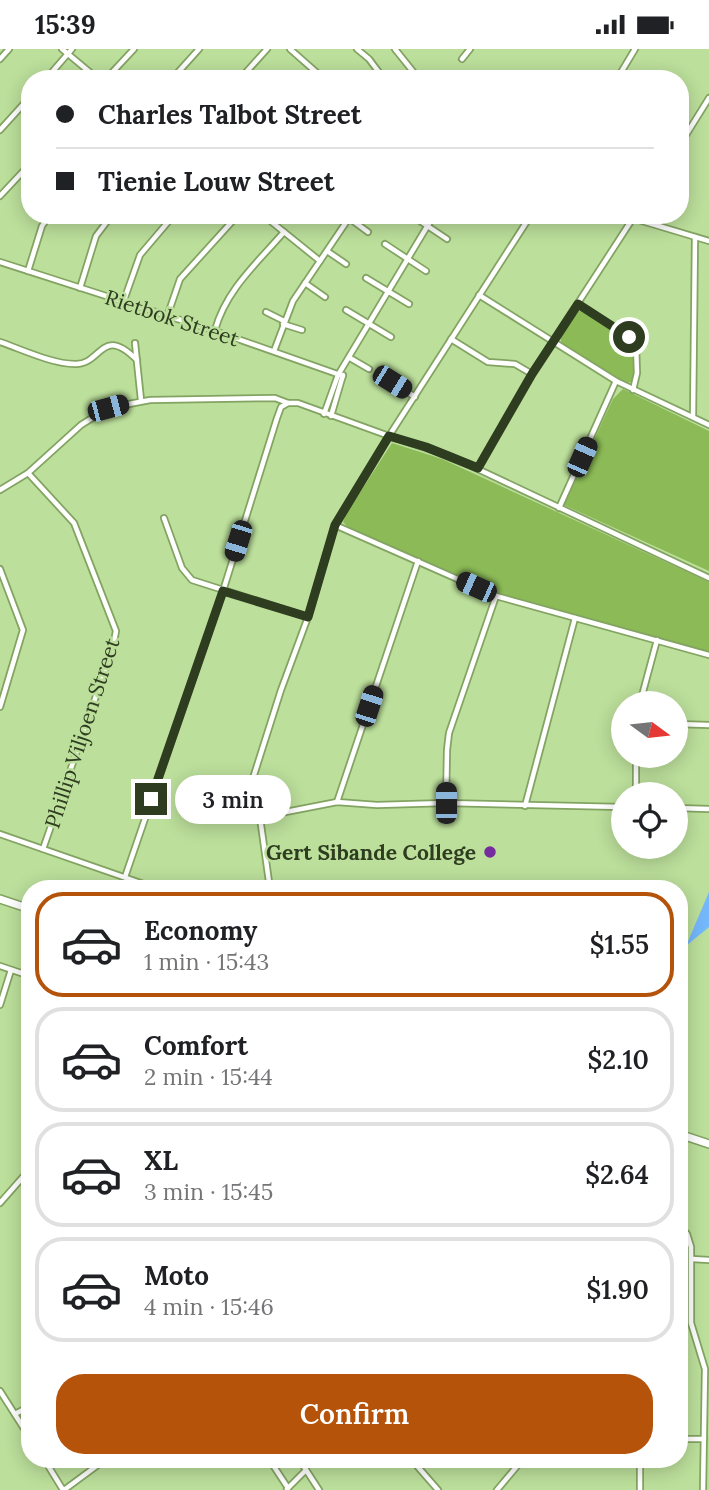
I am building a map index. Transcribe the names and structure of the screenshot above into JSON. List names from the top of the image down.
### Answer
{
  "streets": {
    "street": ["Rietbok Street", "Phillip Viljoen Street"]
  },
  "places": ["Gert Sibande College"],
  "north": "right",
  "page": {
    "status": "15:39",
    "banner": ["Charles Talbot Street", "Tienie Louw Street"],
    "bubble": "3 min",
    "list": [
      {
        "name": "Economy",
        "note": "1 min · 15:43",
        "value": "$1.55"
      },
      {
        "name": "Comfort",
        "note": "2 min · 15:44",
        "value": "$2.10"
      },
      {
        "name": "XL",
        "note": "3 min · 15:45",
        "value": "$2.64"
      },
      {
        "name": "Moto",
        "note": "4 min · 15:46",
        "value": "$1.90"
      }
    ],
    "buttons": "Confirm"
  }
}
